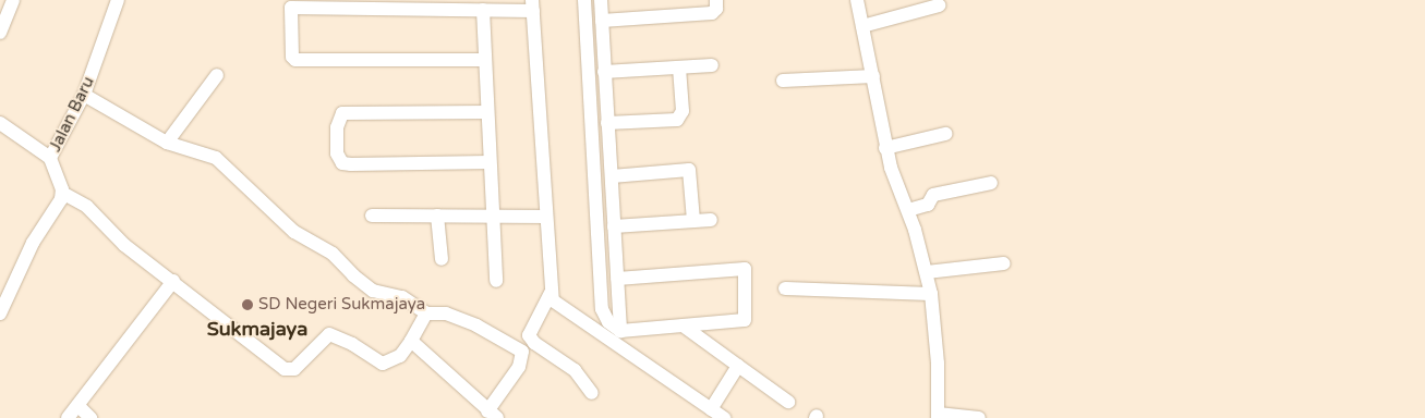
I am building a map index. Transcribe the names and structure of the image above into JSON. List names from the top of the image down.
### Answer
{
  "streets": {
    "street": ["Jalan Baru"]
  },
  "districts": ["Sukmajaya"],
  "places": ["SD Negeri Sukmajaya"]
}
